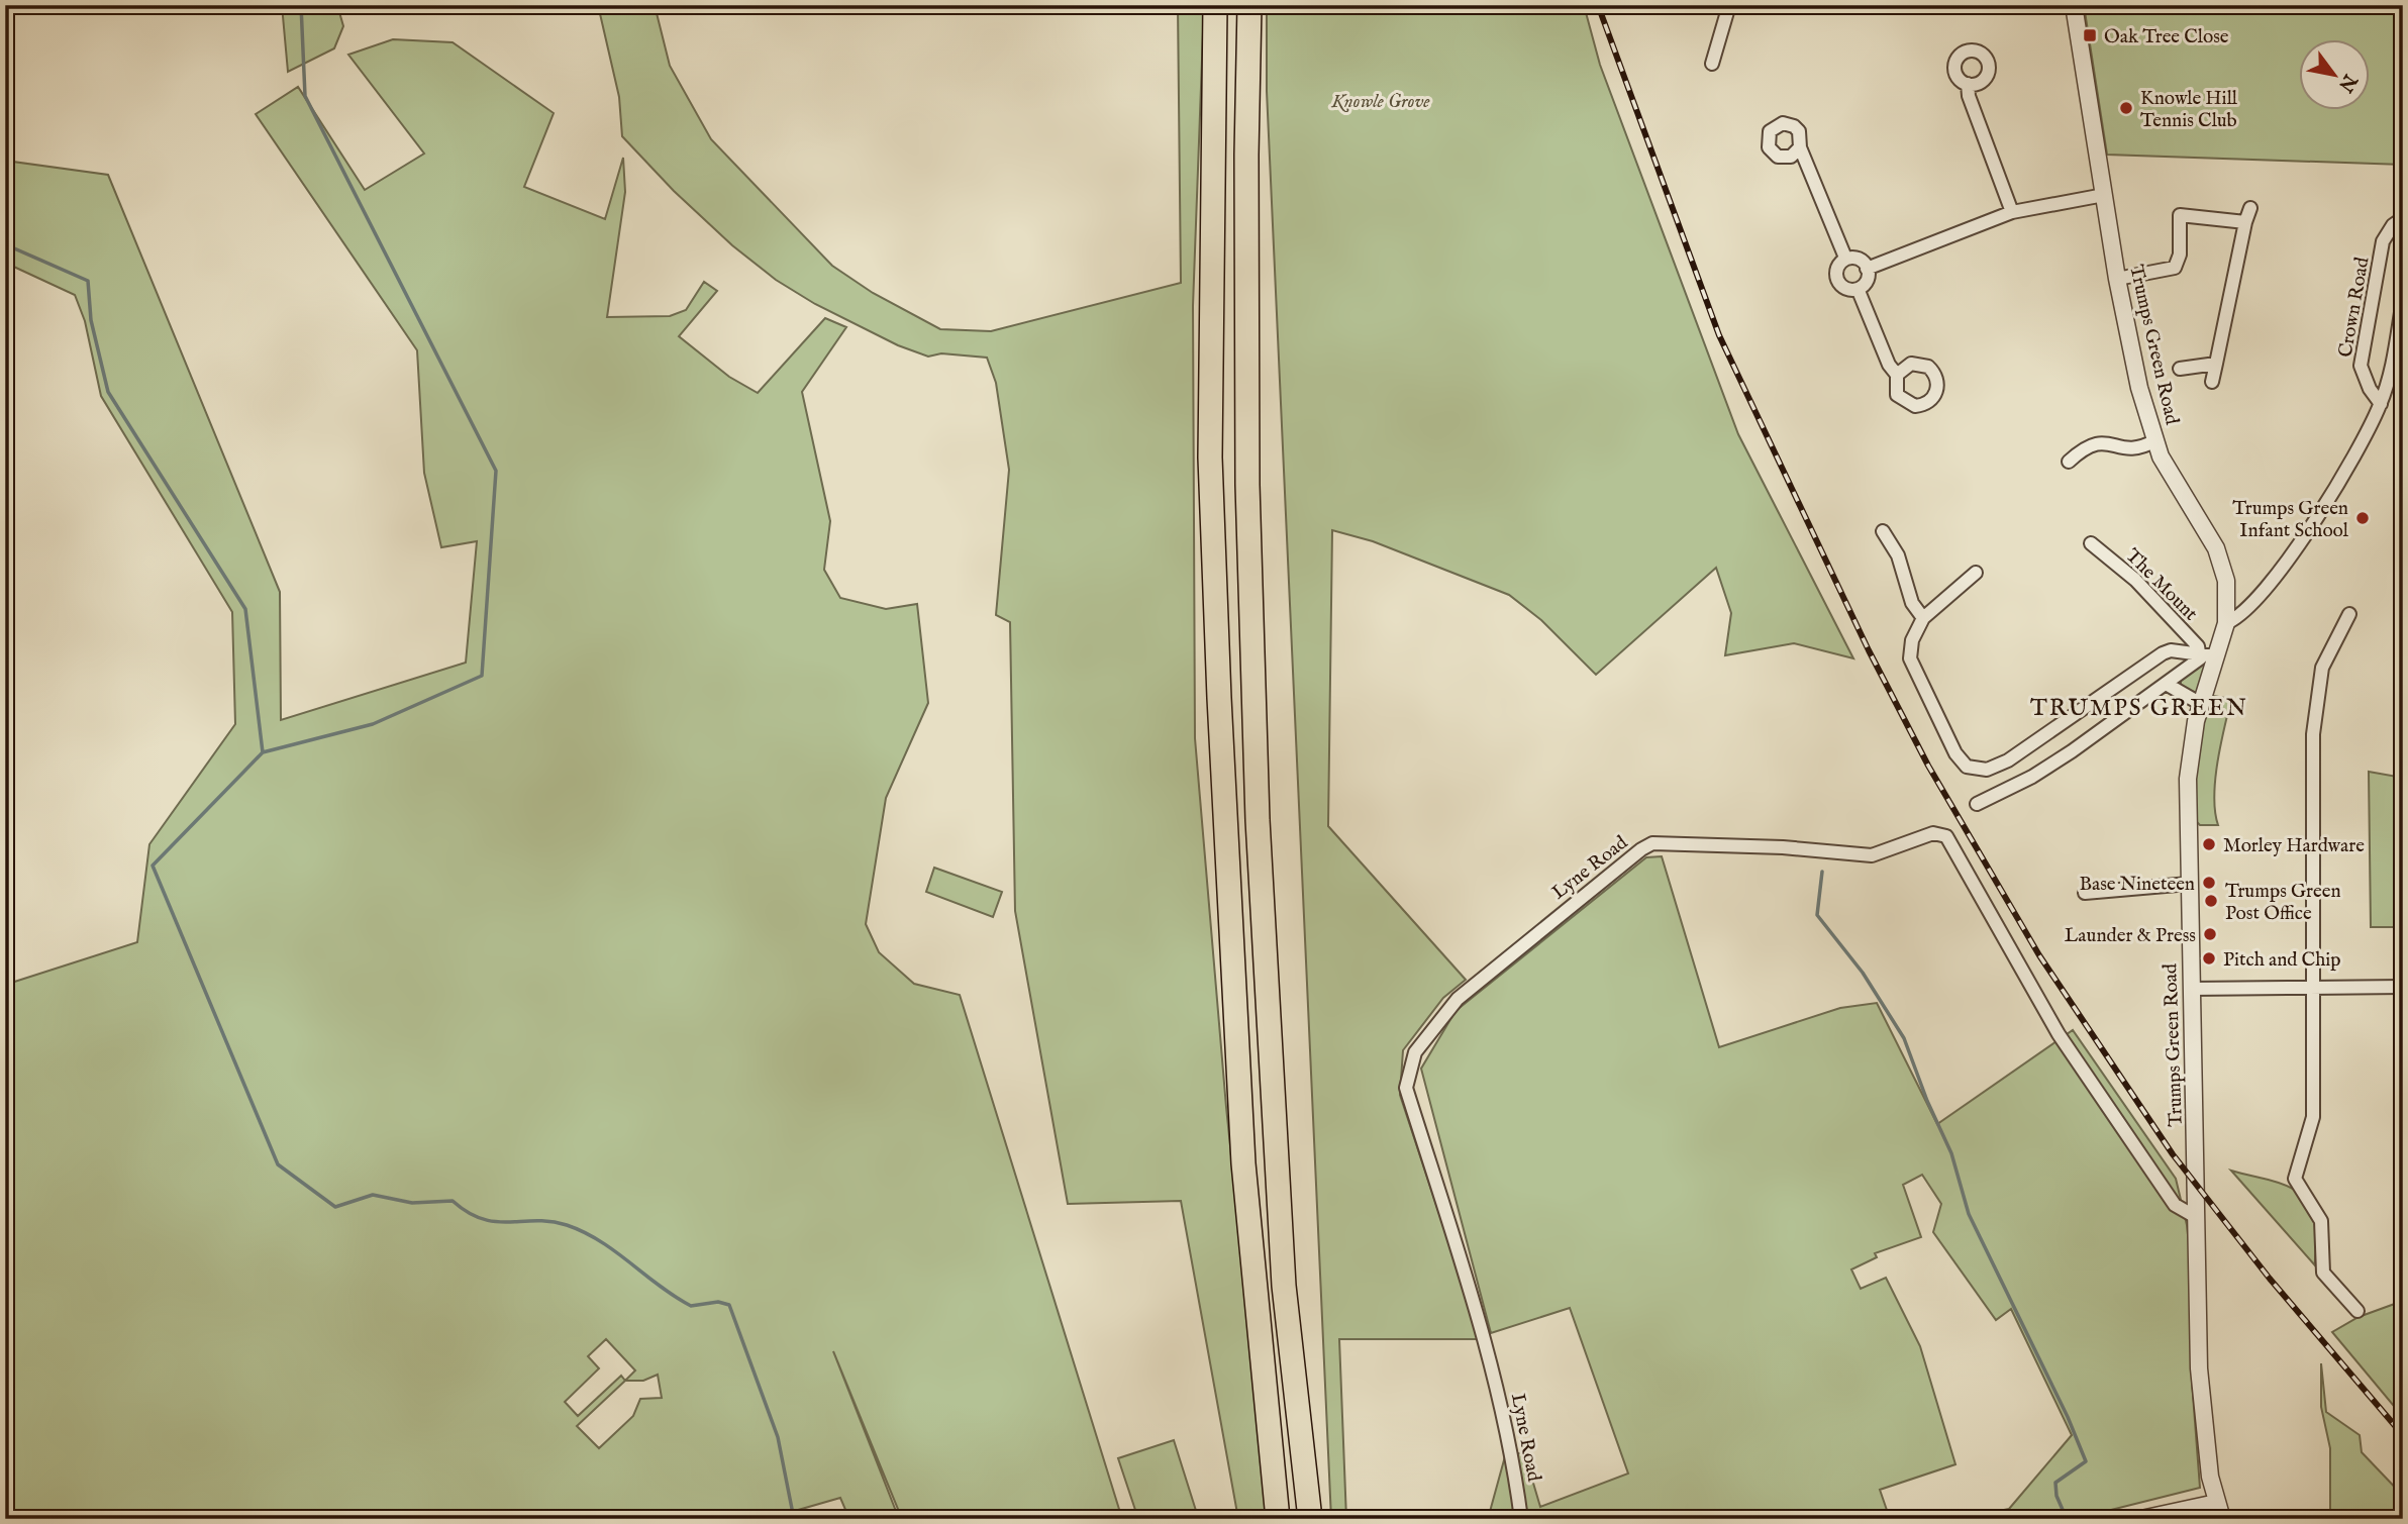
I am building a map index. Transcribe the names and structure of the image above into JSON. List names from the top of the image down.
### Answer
{
  "streets": {
    "street": [
      "Crown Road",
      "Trumps Green Road",
      "The Mount",
      "Lyne Road"
    ]
  },
  "crossings": [
    ["Trumps Green Road", "The Mount"],
    ["Trumps Green Road", "Lyne Road"]
  ],
  "districts": ["TRUMPS GREEN"],
  "parks": ["Knowle Grove"],
  "places": {
    "transit": ["Oak Tree Close"],
    "other": [
      "Knowle Hill Tennis Club",
      "Trumps Green Infant School",
      "Morley Hardware",
      "Base Nineteen",
      "Trumps Green Post Office",
      "Launder & Press",
      "Pitch and Chip"
    ]
  },
  "north": "bottom right"
}
